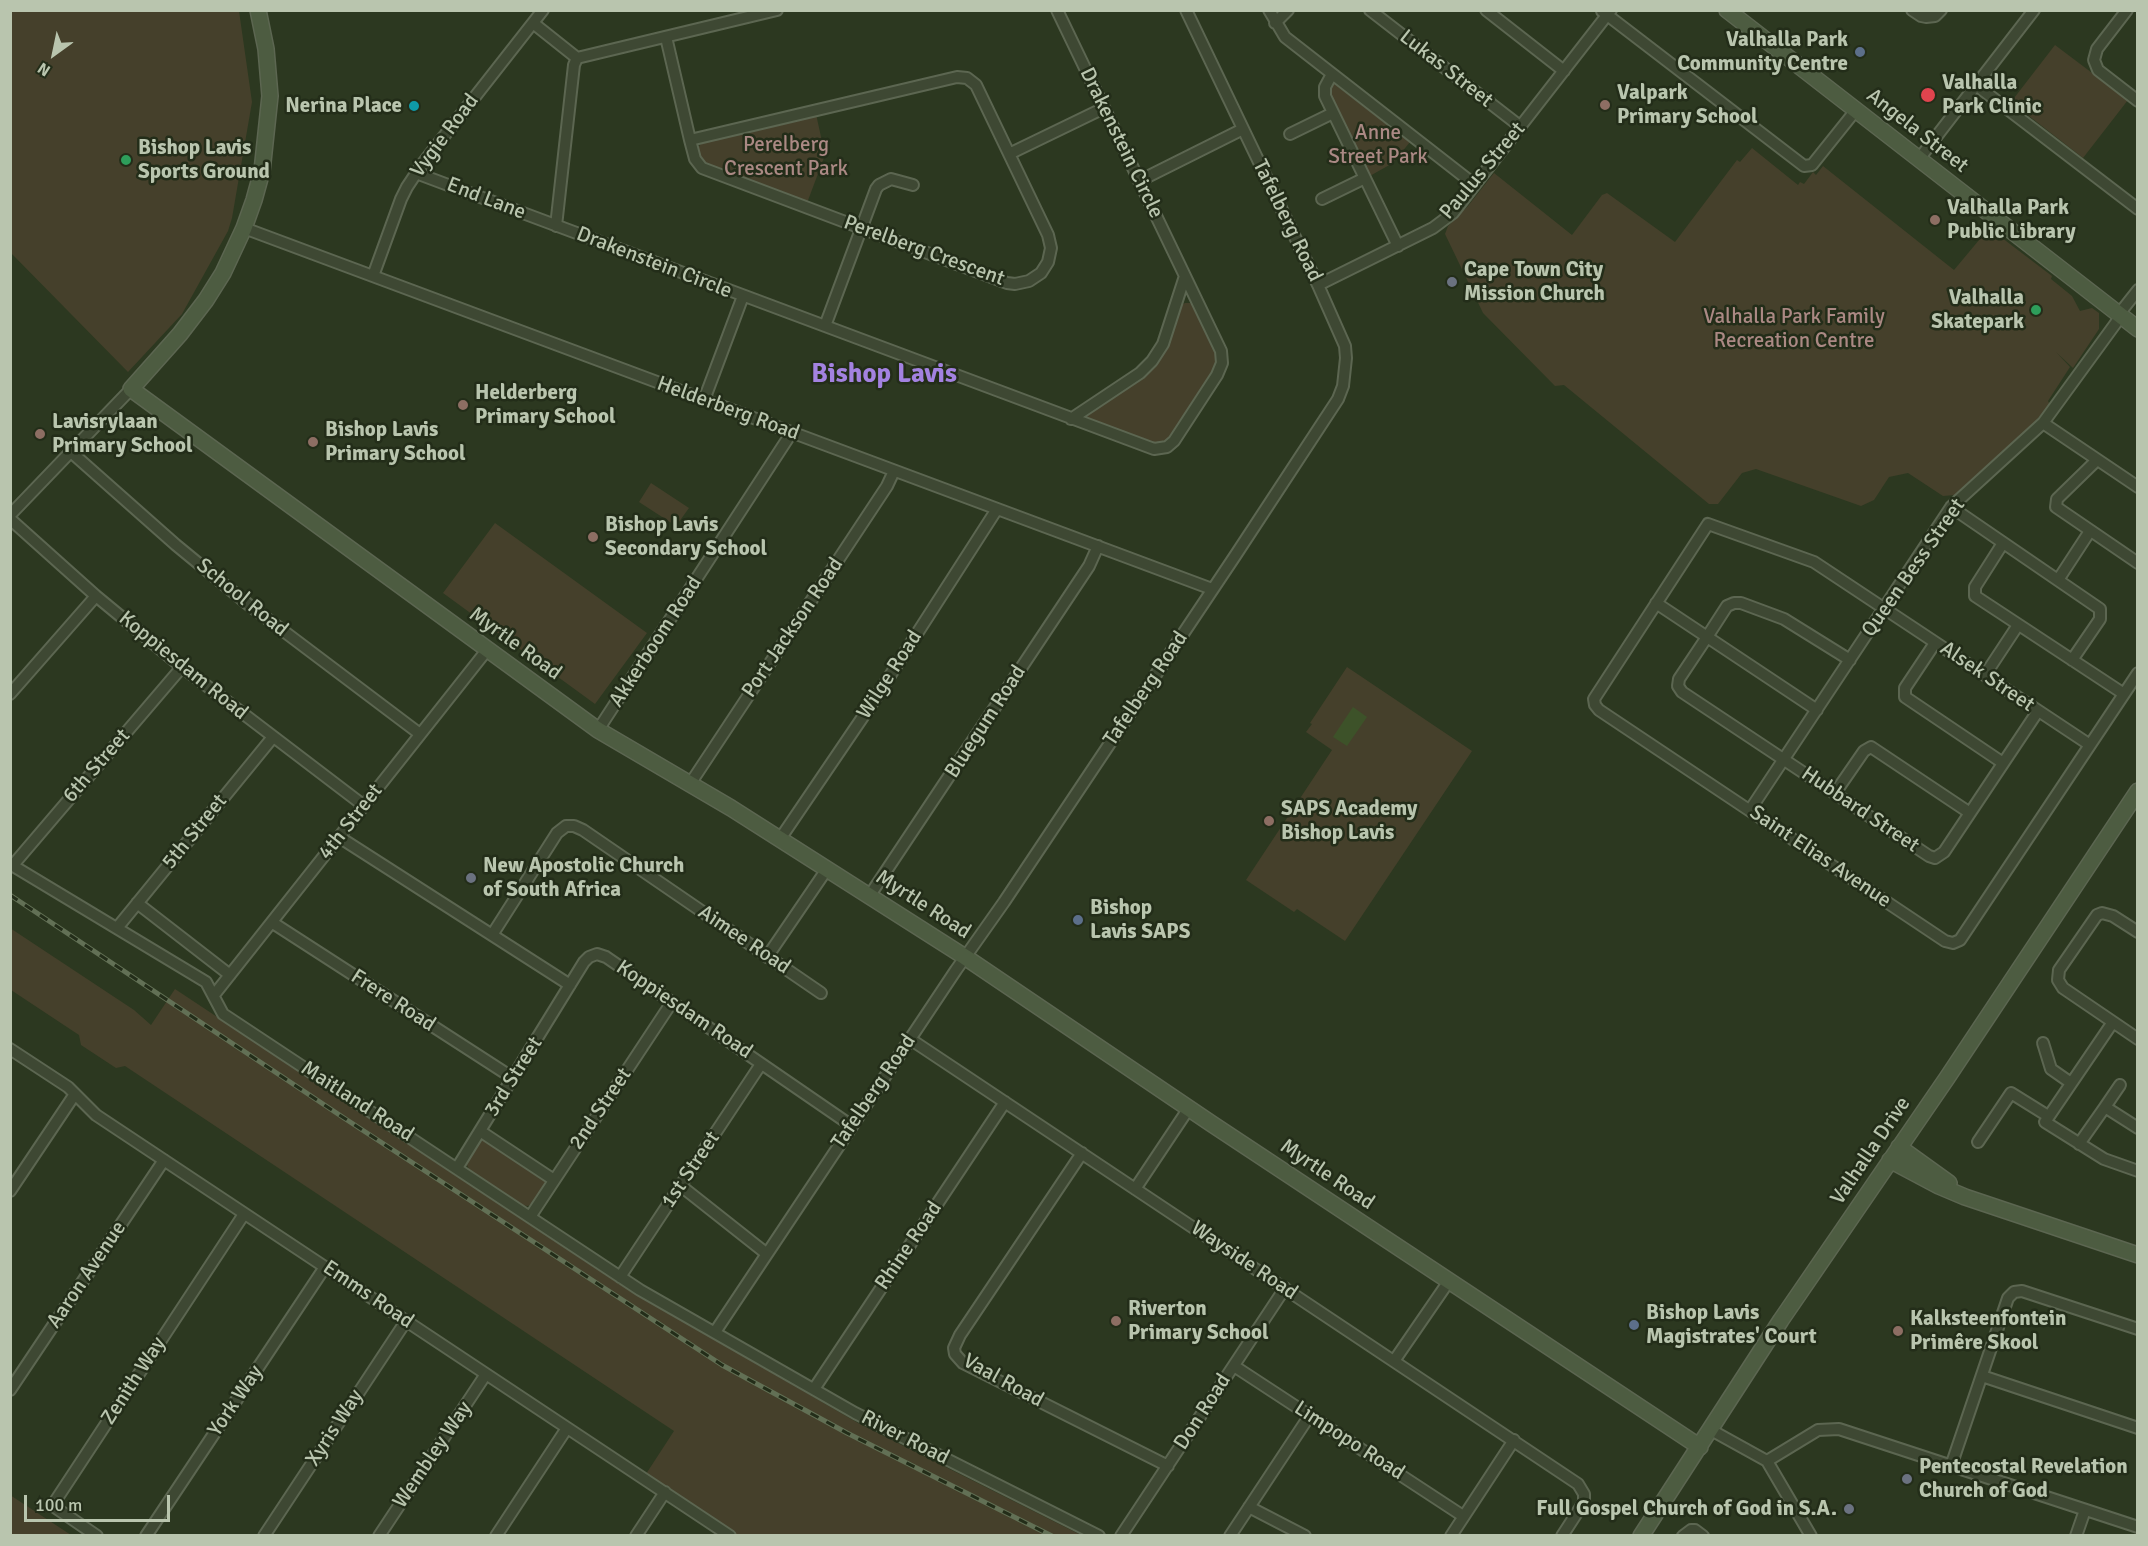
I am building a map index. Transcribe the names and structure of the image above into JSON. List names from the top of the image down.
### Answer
{
  "streets": {
    "street": [
      "Lukas Street",
      "Angela Street",
      "Vygie Road",
      "Drakenstein Circle",
      "Paulus Street",
      "End Lane",
      "Tafelberg Road",
      "Perelberg Crescent",
      "Helderberg Road",
      "Queen Bess Street",
      "School Road",
      "Port Jackson Road",
      "Akkerboom Road",
      "Myrtle Road",
      "Koppiesdam Road",
      "Wilge Road",
      "Alsek Street",
      "Bluegum Road",
      "6th Street",
      "Hubbard Street",
      "4th Street",
      "5th Street",
      "Saint Elias Avenue",
      "Aimee Road",
      "Frere Road",
      "3rd Street",
      "Maitland Road",
      "2nd Street",
      "Valhalla Drive",
      "1st Street",
      "Rhine Road",
      "Wayside Road",
      "Aaron Avenue",
      "Emms Road",
      "Zenith Way",
      "Vaal Road",
      "York Way",
      "Don Road",
      "Xyris Way",
      "River Road",
      "Limpopo Road",
      "Wembley Way"
    ]
  },
  "crossings": [
    ["Lukas Street", "Paulus Street"],
    ["Angela Street", "Queen Bess Street"],
    ["Vygie Road", "End Lane"],
    ["Vygie Road", "Helderberg Road"],
    ["Drakenstein Circle", "End Lane"],
    ["Paulus Street", "Tafelberg Road"],
    ["Tafelberg Road", "Helderberg Road"],
    ["Tafelberg Road", "Myrtle Road"],
    ["Tafelberg Road", "Koppiesdam Road"],
    ["Tafelberg Road", "Maitland Road"],
    ["Tafelberg Road", "Wayside Road"],
    ["Tafelberg Road", "River Road"],
    ["Helderberg Road", "Port Jackson Road"],
    ["Helderberg Road", "Akkerboom Road"],
    ["Helderberg Road", "Wilge Road"],
    ["Helderberg Road", "Bluegum Road"],
    ["Queen Bess Street", "Alsek Street"],
    ["Queen Bess Street", "Hubbard Street"],
    ["Queen Bess Street", "Saint Elias Avenue"],
    ["School Road", "4th Street"],
    ["Port Jackson Road", "Myrtle Road"],
    ["Akkerboom Road", "Myrtle Road"],
    ["Myrtle Road", "Wilge Road"],
    ["Myrtle Road", "Bluegum Road"],
    ["Myrtle Road", "4th Street"],
    ["Myrtle Road", "Valhalla Drive"],
    ["Koppiesdam Road", "6th Street"],
    ["Koppiesdam Road", "4th Street"],
    ["Koppiesdam Road", "5th Street"],
    ["Koppiesdam Road", "3rd Street"],
    ["Koppiesdam Road", "2nd Street"],
    ["Koppiesdam Road", "1st Street"],
    ["Alsek Street", "Saint Elias Avenue"],
    ["6th Street", "Maitland Road"],
    ["4th Street", "Frere Road"],
    ["4th Street", "Maitland Road"],
    ["5th Street", "Maitland Road"],
    ["Frere Road", "3rd Street"],
    ["3rd Street", "Maitland Road"],
    ["Maitland Road", "2nd Street"],
    ["Maitland Road", "1st Street"],
    ["Maitland Road", "River Road"],
    ["Rhine Road", "Wayside Road"],
    ["Rhine Road", "River Road"],
    ["Wayside Road", "Vaal Road"],
    ["Wayside Road", "Don Road"],
    ["Aaron Avenue", "Emms Road"],
    ["Emms Road", "Zenith Way"],
    ["Emms Road", "York Way"],
    ["Emms Road", "Xyris Way"],
    ["Emms Road", "Wembley Way"],
    ["Vaal Road", "Don Road"],
    ["Don Road", "Limpopo Road"]
  ],
  "districts": ["Bishop Lavis"],
  "parks": ["Anne Street Park", "Perelberg Crescent Park", "Valhalla Park Family Recreation Centre"],
  "places": [
    "Valhalla Park Community Centre",
    "Valhalla Park Clinic",
    "Valpark Primary School",
    "Nerina Place",
    "Bishop Lavis Sports Ground",
    "Valhalla Park Public Library",
    "Cape Town City Mission Church",
    "Valhalla Skatepark",
    "Helderberg Primary School",
    "Lavisrylaan Primary School",
    "Bishop Lavis Primary School",
    "Bishop Lavis Secondary School",
    "SAPS Academy Bishop Lavis",
    "New Apostolic Church of South Africa",
    "Bishop Lavis SAPS",
    "Riverton Primary School",
    "Bishop Lavis Magistrates' Court",
    "Kalksteenfontein Primêre Skool",
    "Pentecostal Revelation Church of God",
    "Full Gospel Church of God in S.A."
  ],
  "scale_bar": "100 m",
  "north": "bottom left"
}
